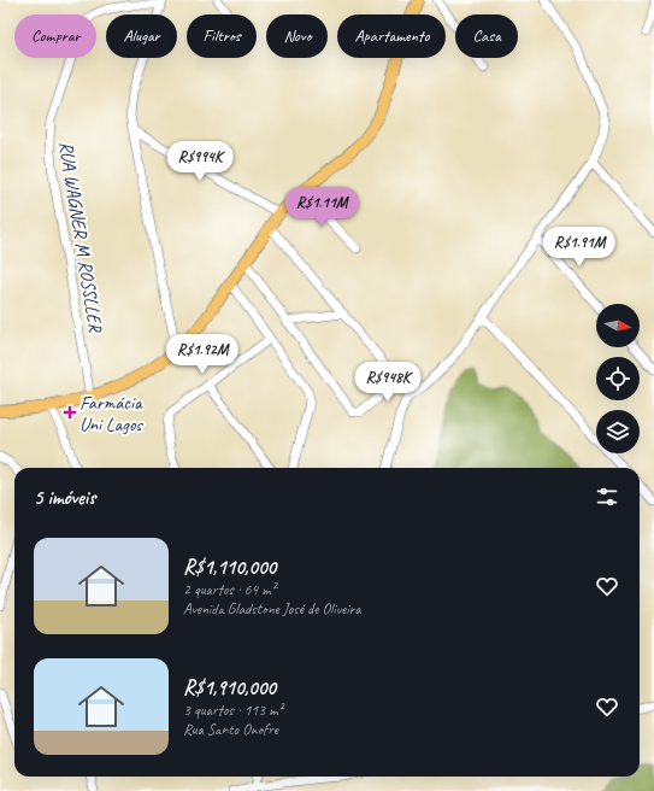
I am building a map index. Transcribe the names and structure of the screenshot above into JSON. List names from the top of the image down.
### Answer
{
  "streets": {
    "street": ["RUA WAGNER M ROSSLLER"]
  },
  "places": {
    "health": ["Farmácia Uni Lagos"]
  },
  "north": "right",
  "page": {
    "chip": [
      "Comprar",
      "Alugar",
      "Filtros",
      "Novo",
      "Apartamento",
      "Casa"
    ],
    "price": [
      "R$994K",
      "R$1.11M",
      "R$1.91M",
      "R$1.92M",
      "R$948K"
    ],
    "heading": "5 imóveis",
    "list": [
      {
        "name": "R$1,110,000",
        "note": "2 quartos · 64 m² · Avenida Gladstone José de Oliveira"
      },
      {
        "name": "R$1,910,000",
        "note": "3 quartos · 113 m² · Rua Santo Onofre"
      }
    ]
  }
}
